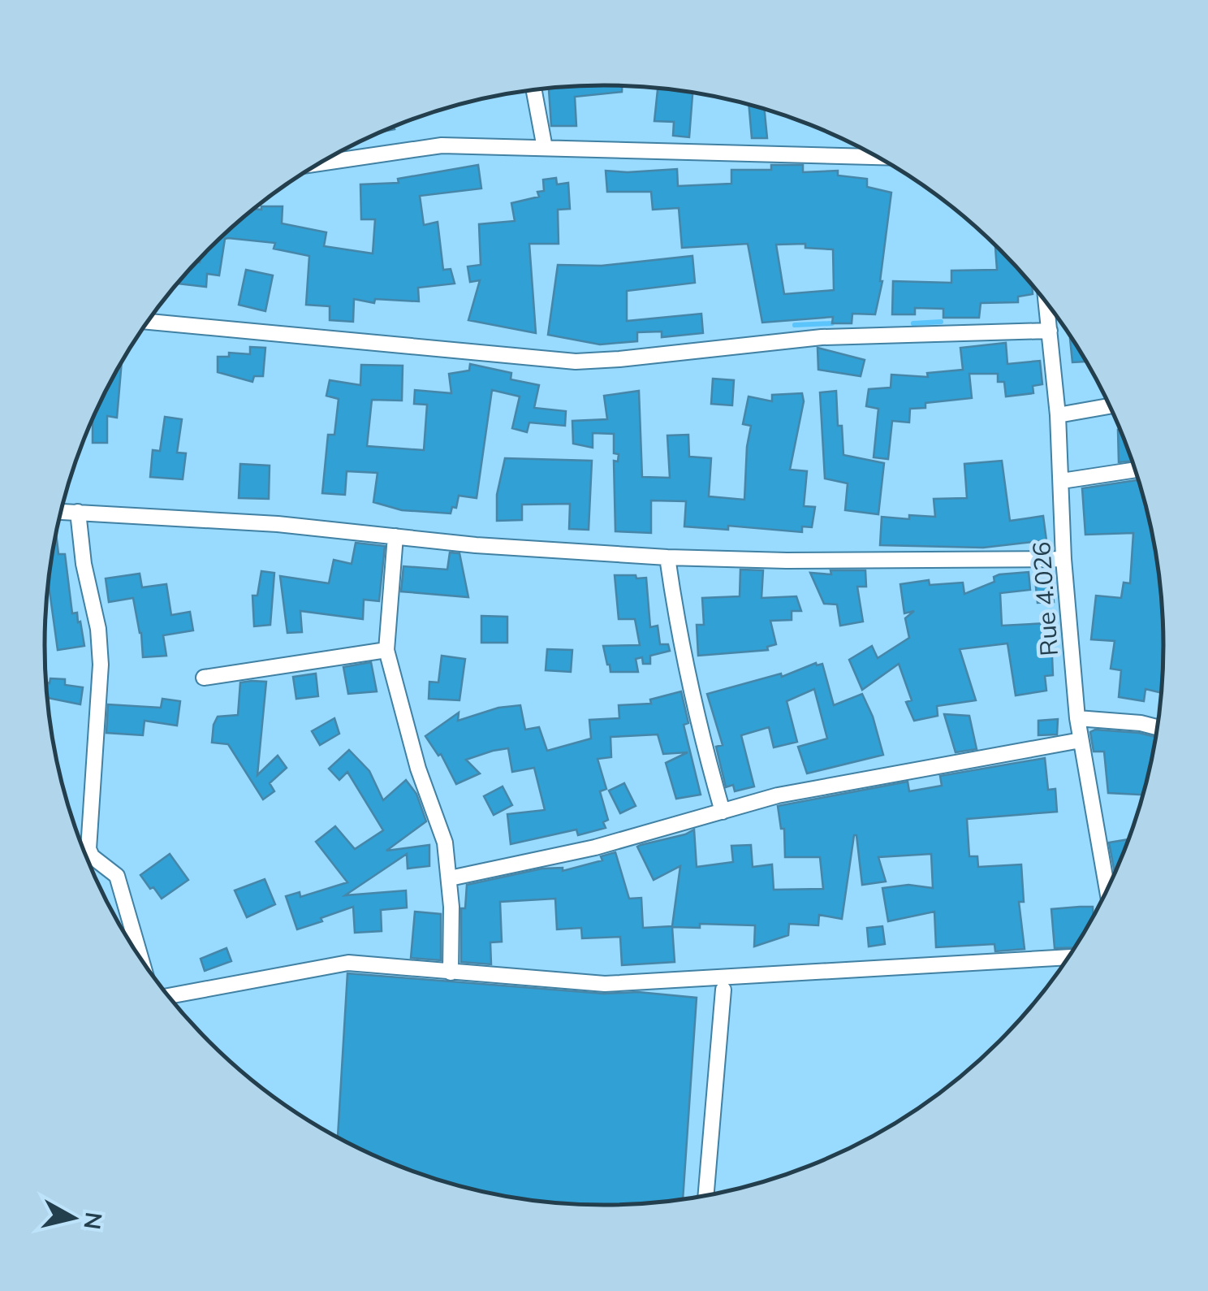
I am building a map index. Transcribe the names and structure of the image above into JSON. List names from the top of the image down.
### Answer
{
  "streets": {
    "street": ["Rue 4.026"]
  },
  "north": "right"
}
